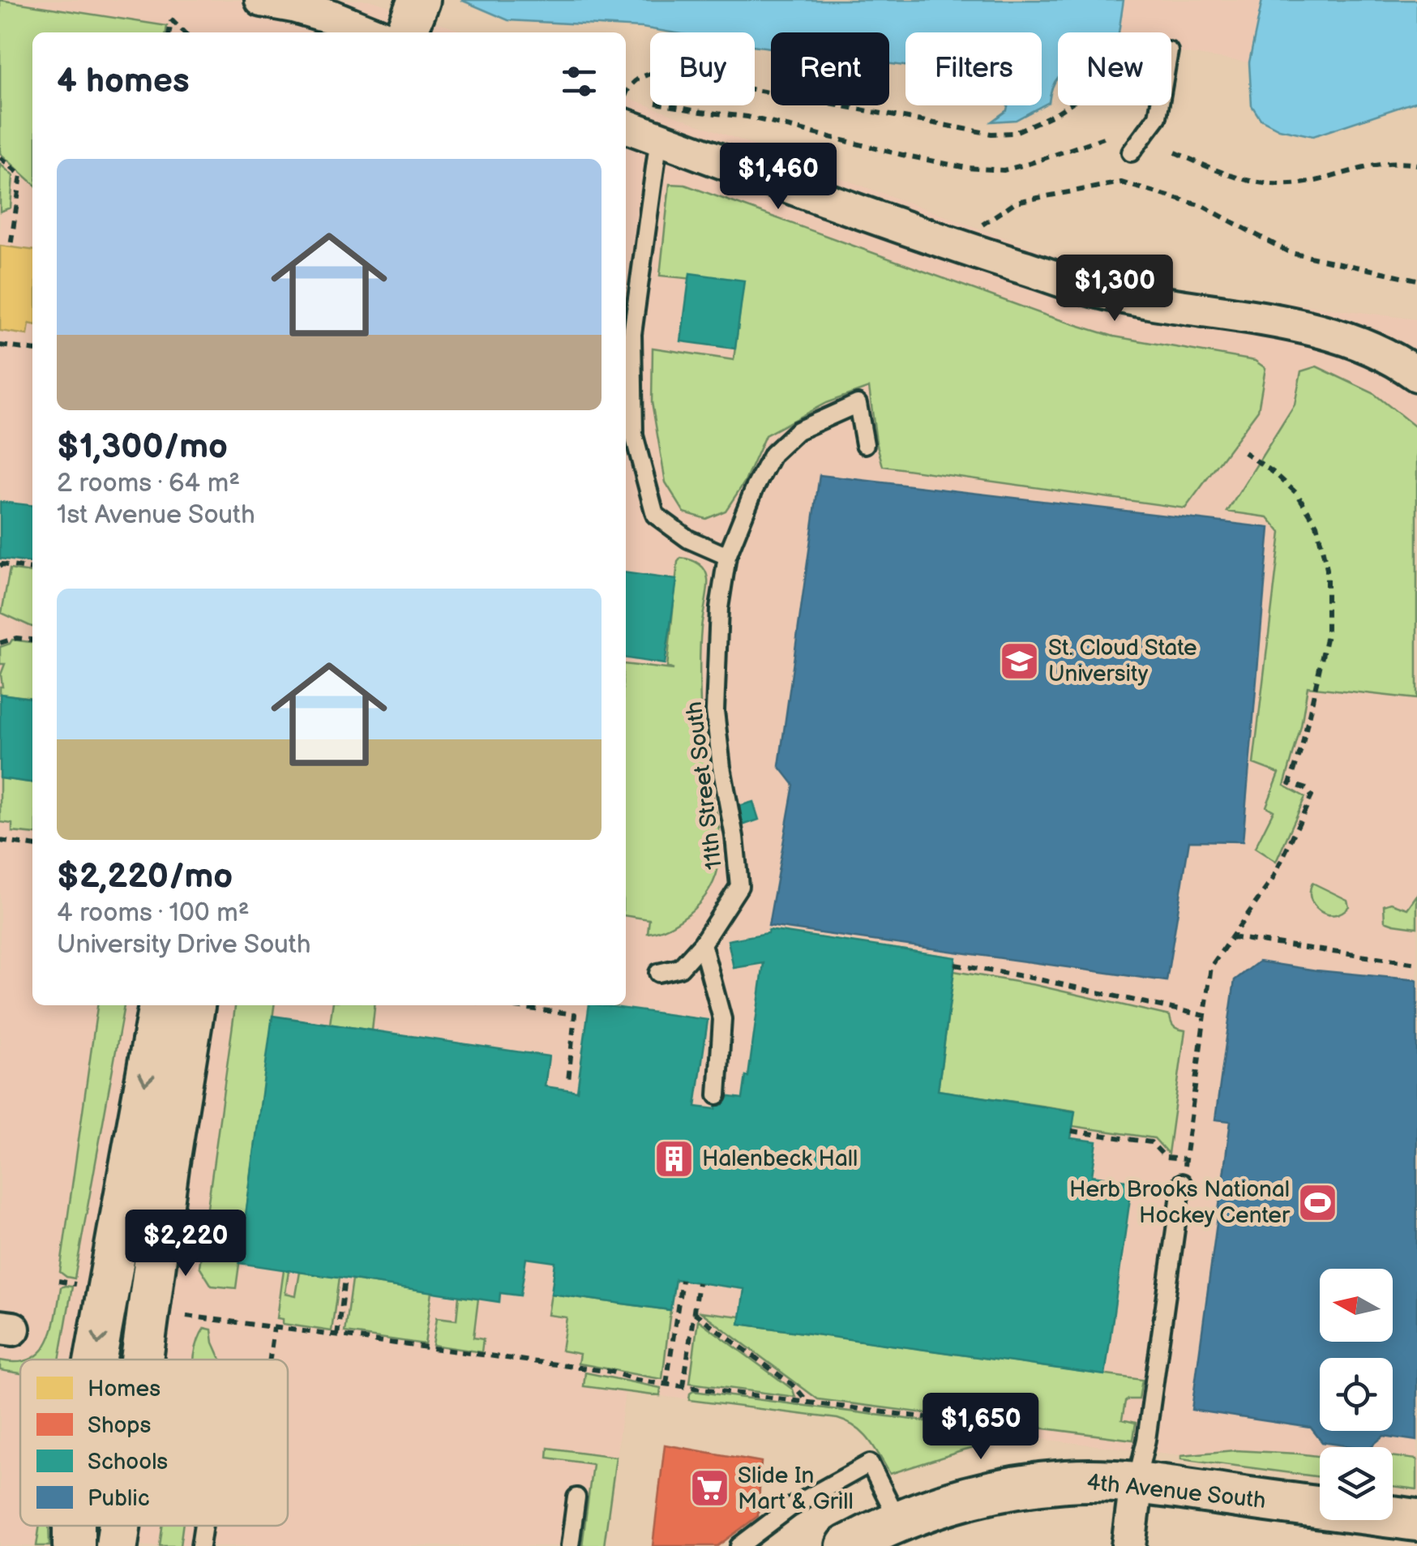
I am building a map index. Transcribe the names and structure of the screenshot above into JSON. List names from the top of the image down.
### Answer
{
  "streets": {
    "street": ["4th Avenue South"],
    "lane": ["11th Street South"]
  },
  "places": {
    "school or university": ["St. Cloud State University"],
    "building": ["Halenbeck Hall"],
    "sports": ["Herb Brooks National Hockey Center"],
    "supermarket": ["Slide In Mart & Grill"]
  },
  "legend": [
    "Homes",
    "Shops",
    "Schools",
    "Public"
  ],
  "north": "left",
  "page": {
    "chip": [
      "Buy",
      "Rent",
      "Filters",
      "New"
    ],
    "heading": "4 homes",
    "list": [
      {
        "name": "$1,300/mo",
        "note": "2 rooms · 64 m² · 1st Avenue South"
      },
      {
        "name": "$2,220/mo",
        "note": "4 rooms · 100 m² · University Drive South"
      }
    ],
    "price": [
      "$1,460",
      "$1,300",
      "$2,220",
      "$1,650"
    ]
  }
}
